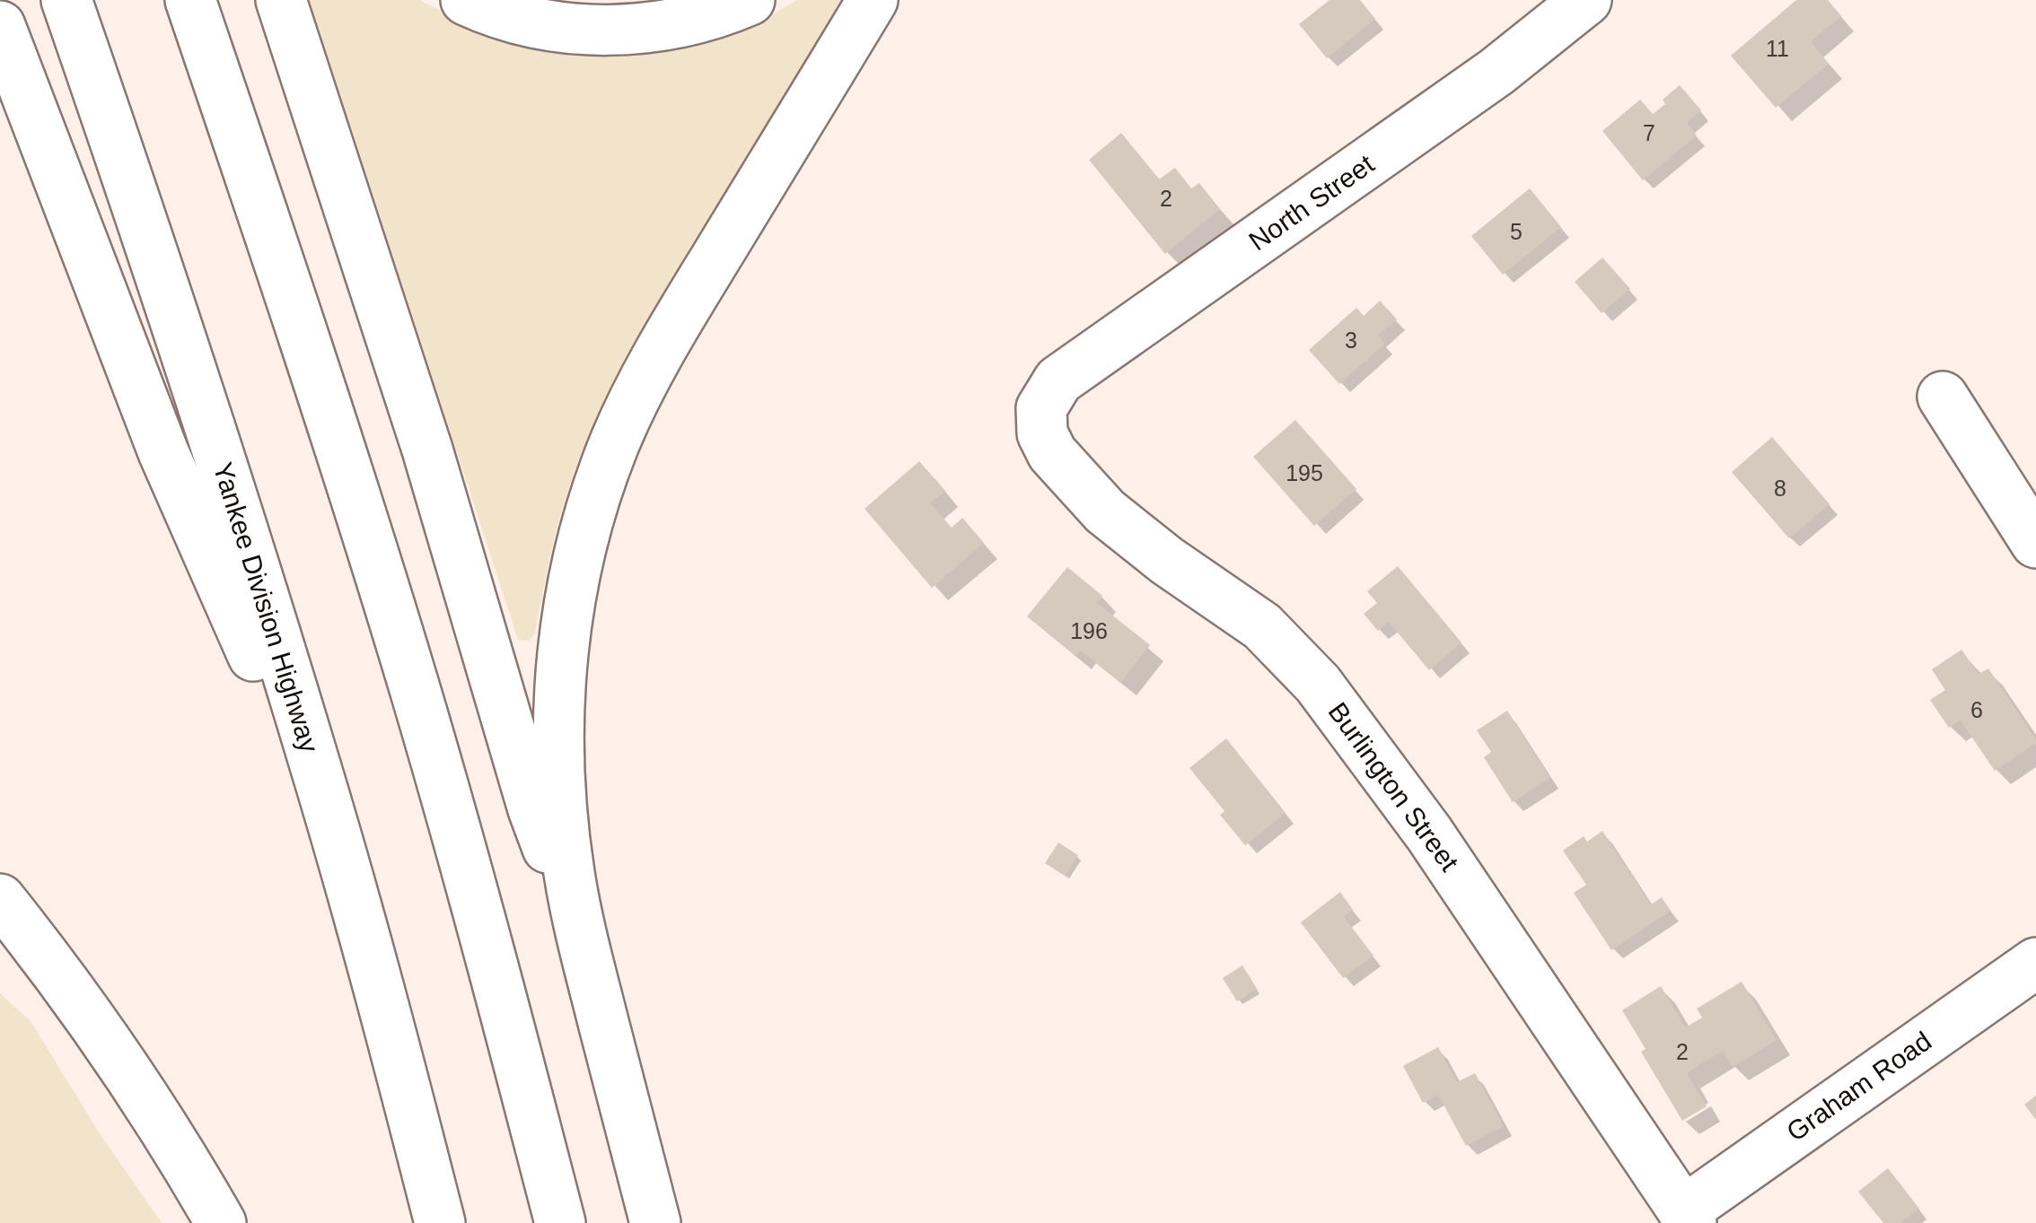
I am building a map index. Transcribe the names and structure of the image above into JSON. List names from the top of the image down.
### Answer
{
  "streets": {
    "main road": [
      "North Street",
      "Yankee Division Highway",
      "Burlington Street",
      "Graham Road"
    ]
  },
  "crossings": [
    ["North Street", "Burlington Street"],
    ["Burlington Street", "Graham Road"]
  ],
  "house_numbers": [
    "11",
    "7",
    "2",
    "5",
    "3",
    "195",
    "8",
    "196",
    "6",
    "2"
  ]
}
